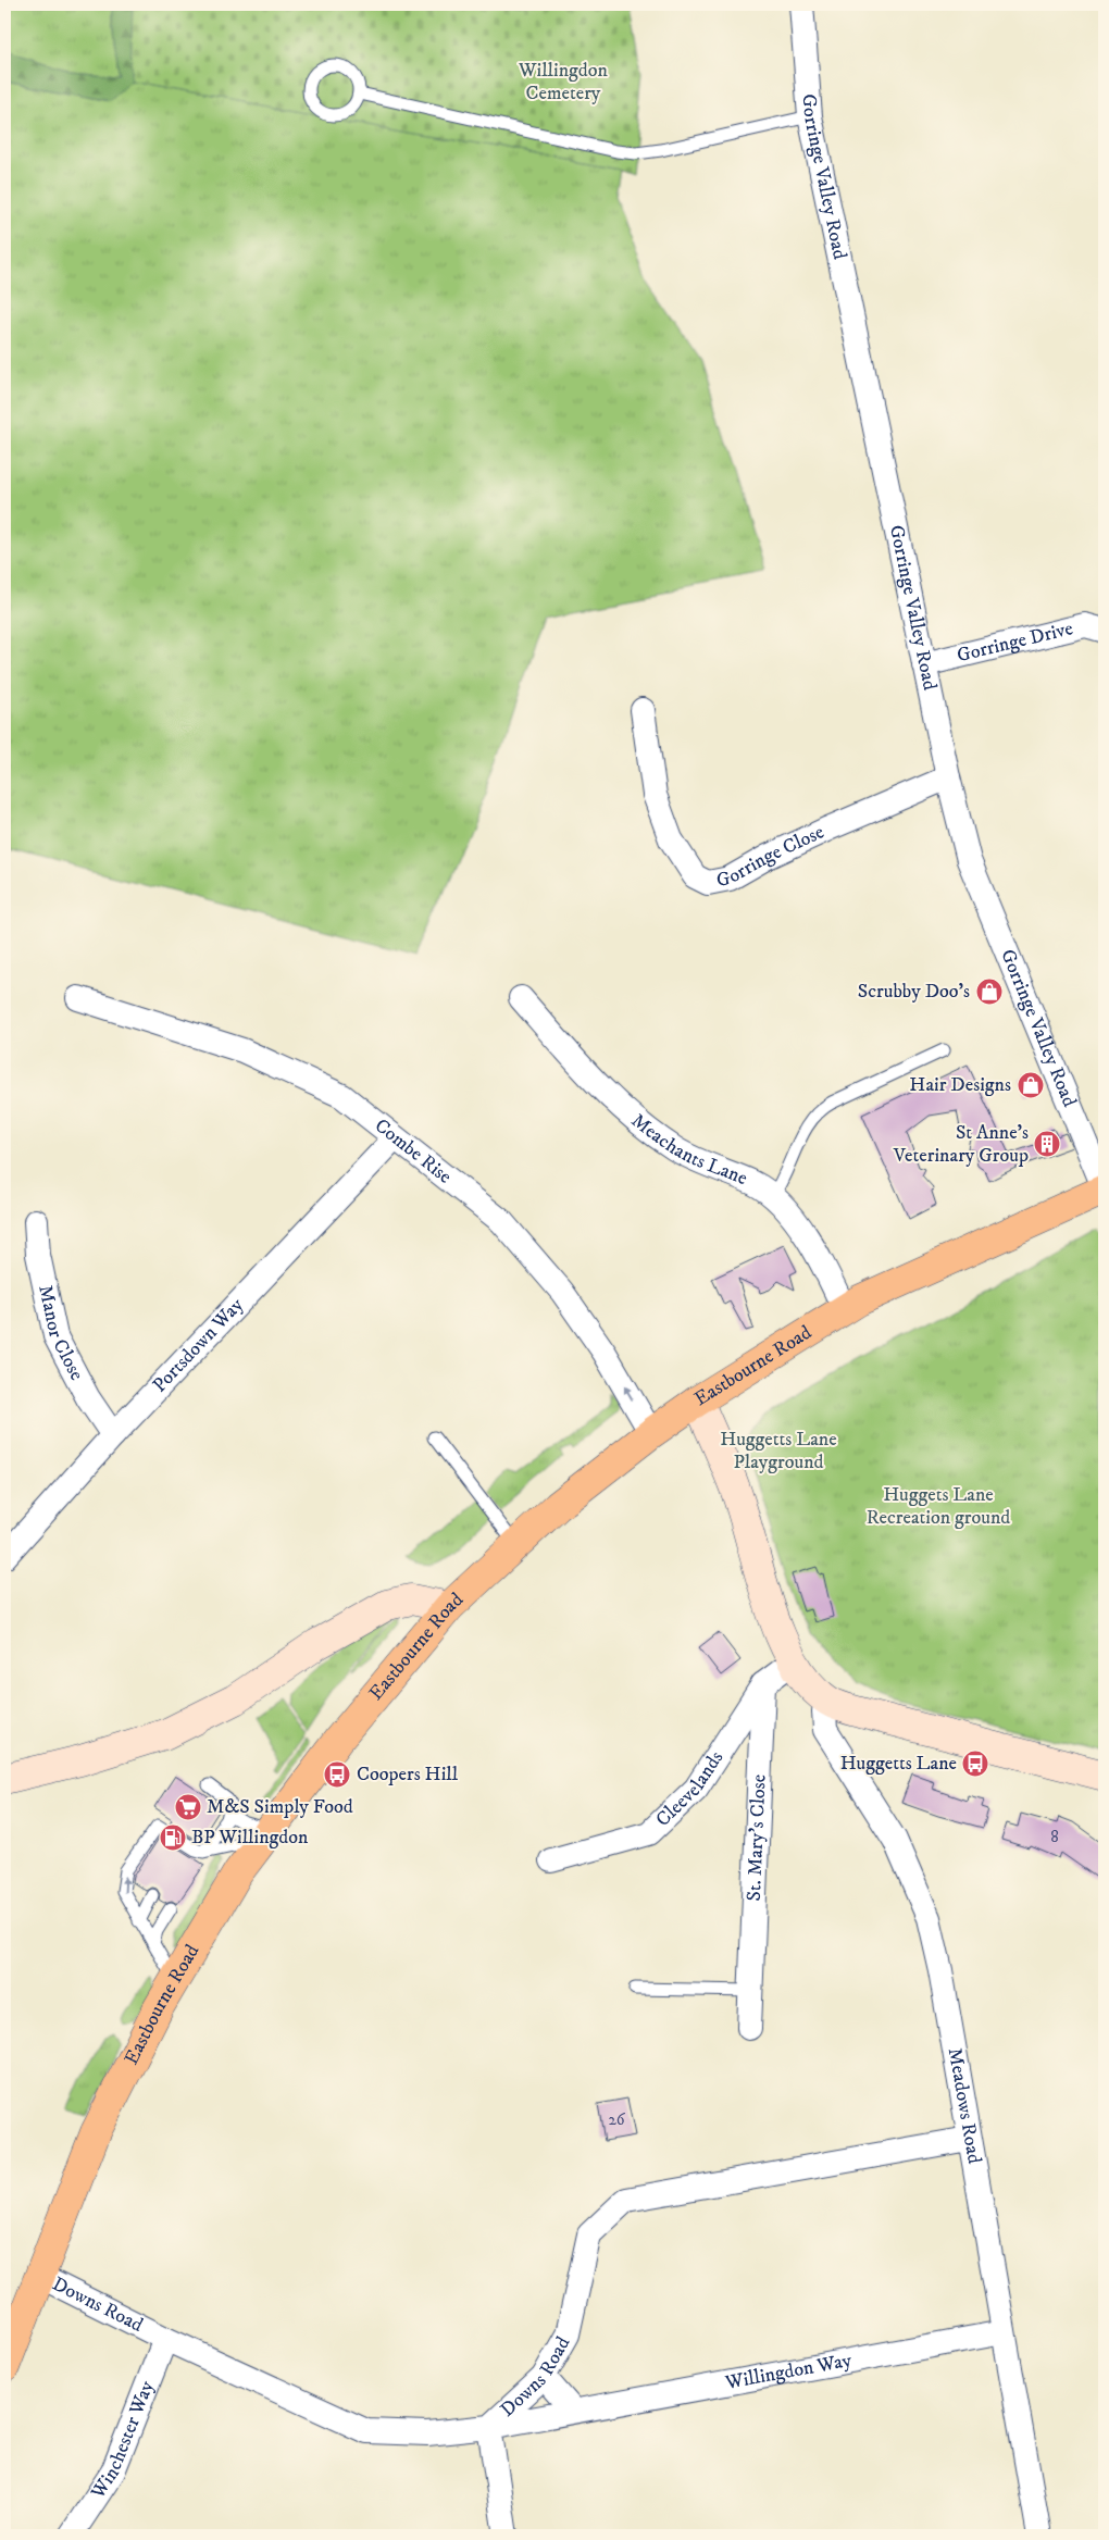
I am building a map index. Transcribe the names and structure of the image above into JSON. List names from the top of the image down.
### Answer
{
  "streets": {
    "main road": ["Eastbourne Road"],
    "street": [
      "Gorringe Valley Road",
      "Gorringe Drive",
      "Gorringe Close",
      "Meachants Lane",
      "Combe Rise",
      "Manor Close",
      "Portsdown Way",
      "Cleevelands",
      "St. Mary's Close",
      "Meadows Road",
      "Downs Road",
      "Willingdon Way",
      "Winchester Way"
    ]
  },
  "crossings": [
    ["Gorringe Valley Road", "Gorringe Drive"],
    ["Gorringe Valley Road", "Gorringe Close"],
    ["Gorringe Valley Road", "Eastbourne Road"],
    ["Meachants Lane", "Eastbourne Road"],
    ["Combe Rise", "Portsdown Way"],
    ["Combe Rise", "Eastbourne Road"],
    ["Manor Close", "Portsdown Way"],
    ["Eastbourne Road", "Downs Road"],
    ["Cleevelands", "St. Mary's Close"],
    ["Meadows Road", "Downs Road"],
    ["Meadows Road", "Willingdon Way"],
    ["Downs Road", "Willingdon Way"],
    ["Downs Road", "Winchester Way"]
  ],
  "one_way": ["Combe Rise"],
  "parks": ["Willingdon Cemetery", "Huggetts Lane Playground", "Huggets Lane Recreation ground"],
  "places": {
    "shop": ["Scrubby Doo's", "Hair Designs"],
    "building": ["St Anne's Veterinary Group"],
    "bus stop": ["Huggetts Lane", "Coopers Hill"],
    "supermarket": ["M&S Simply Food"],
    "fuel station": ["BP Willingdon"]
  },
  "house_numbers": ["8", "26"]
}
